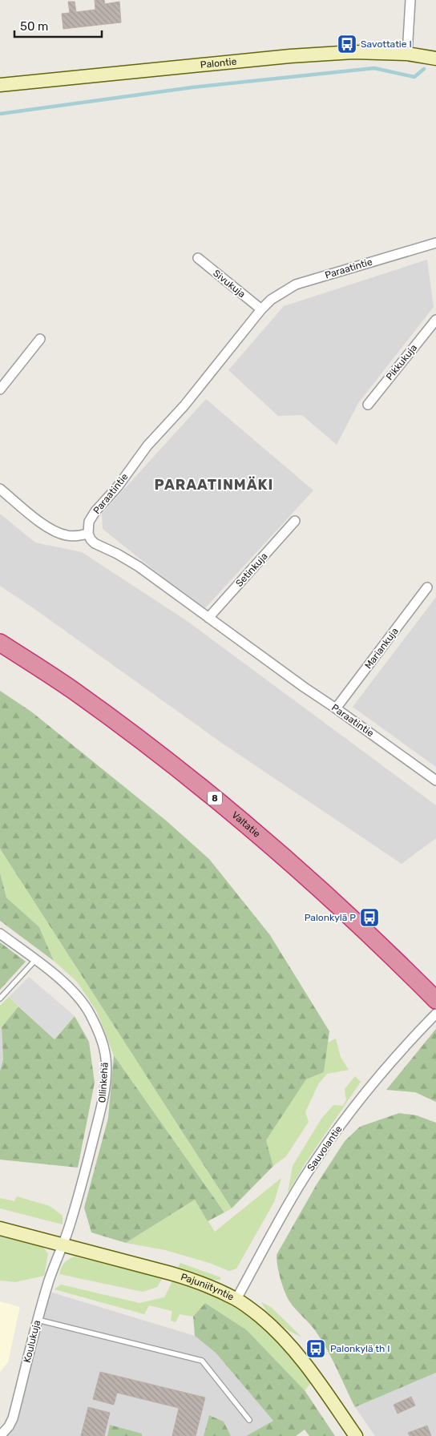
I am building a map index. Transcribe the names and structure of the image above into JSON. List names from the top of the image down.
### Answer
{
  "streets": {
    "highway": ["8", "Valtatie"],
    "street": [
      "Palontie",
      "Paraatintie",
      "Sivukuja",
      "Pikkukuja",
      "Setinkuja",
      "Mariankuja",
      "Ollinkehä",
      "Sauvolantie",
      "Pajuniityntie",
      "Koulukuja"
    ]
  },
  "crossings": [
    ["Paraatintie", "Sivukuja"],
    ["Paraatintie", "Setinkuja"],
    ["Paraatintie", "Mariankuja"],
    ["Ollinkehä", "Pajuniityntie"],
    ["Ollinkehä", "Koulukuja"],
    ["Sauvolantie", "Pajuniityntie"],
    ["Pajuniityntie", "Koulukuja"]
  ],
  "districts": ["PARAATINMÄKI"],
  "places": {
    "bus stop": ["Savottatie I", "Palonkylä P", "Palonkylä th I"]
  },
  "scale_bar": "50 m"
}
